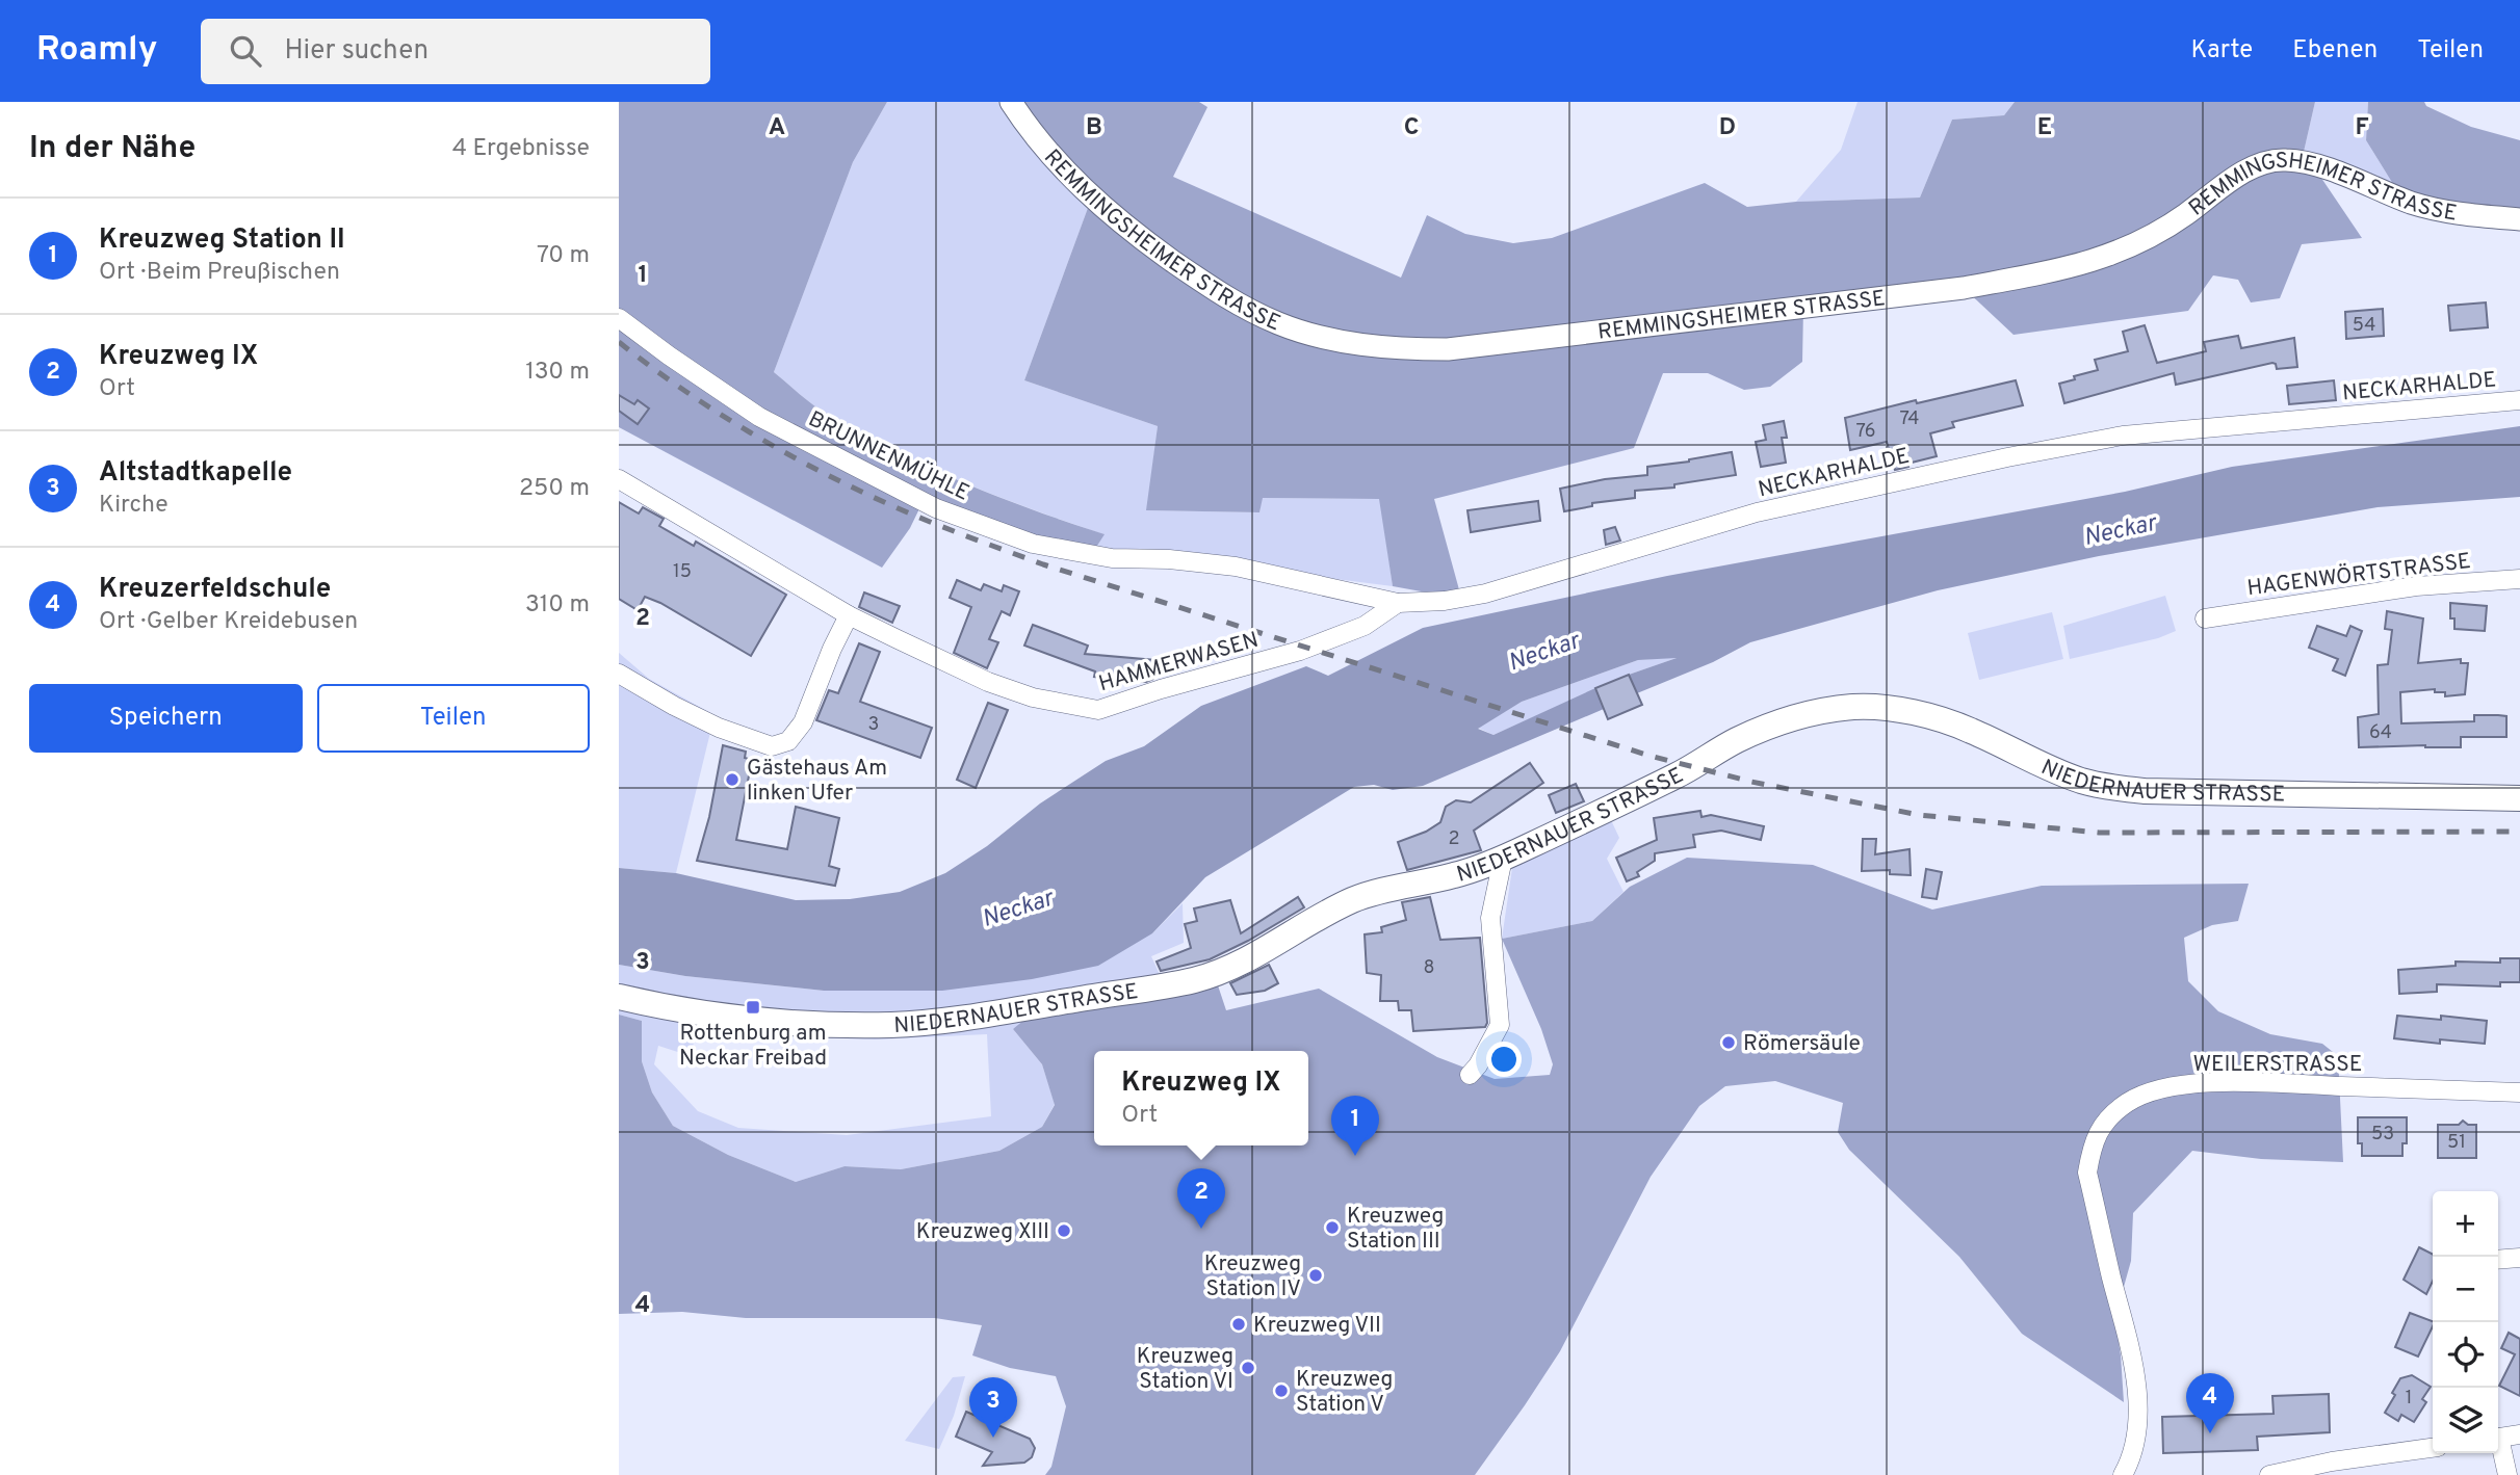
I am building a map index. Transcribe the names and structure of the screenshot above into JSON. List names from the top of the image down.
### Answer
{
  "streets": {
    "main road": ["NIEDERNAUER STRASSE"],
    "street": [
      "REMMINGSHEIMER STRASSE",
      "NECKARHALDE",
      "BRUNNENMÜHLE",
      "HAGENWÖRTSTRASSE",
      "HAMMERWASEN",
      "WEILERSTRASSE"
    ]
  },
  "crossings": [
    ["NECKARHALDE", "BRUNNENMÜHLE"],
    ["NECKARHALDE", "HAMMERWASEN"]
  ],
  "water": ["Neckar"],
  "places": {
    "other": [
      "Gästehaus Am linken Ufer",
      "Römersäule",
      "Kreuzweg Station III",
      "Kreuzweg XIII",
      "Kreuzweg Station IV",
      "Kreuzweg VII",
      "Kreuzweg Station VI",
      "Kreuzweg Station V"
    ],
    "transit": ["Rottenburg am Neckar Freibad"]
  },
  "house_numbers": [
    "54",
    "74",
    "76",
    "15",
    "3",
    "64",
    "2",
    "8",
    "53",
    "51",
    "1"
  ],
  "page": {
    "header": "Roamly",
    "search": "Hier suchen",
    "nav": ["Karte", "Ebenen", "Teilen"],
    "heading": ["In der Nähe", "4 Ergebnisse"],
    "list": [
      {
        "mark": "1",
        "name": "Kreuzweg Station II",
        "note": "Ort · Beim Preußischen",
        "value": "70 m"
      },
      {
        "mark": "2",
        "name": "Kreuzweg IX",
        "note": "Ort",
        "value": "130 m"
      },
      {
        "mark": "3",
        "name": "Altstadtkapelle",
        "note": "Kirche",
        "value": "250 m"
      },
      {
        "mark": "4",
        "name": "Kreuzerfeldschule",
        "note": "Ort · Gelber Kreidebusen",
        "value": "310 m"
      }
    ],
    "buttons": ["Speichern", "Teilen"],
    "popup": ["Kreuzweg IX", "Ort"],
    "pins": [
      "1",
      "2",
      "4",
      "3"
    ],
    "map_buttons": ["+", "−"]
  },
  "grid": {
    "columns": [
      "A",
      "B",
      "C",
      "D",
      "E",
      "F"
    ],
    "rows": [
      "1",
      "2",
      "3",
      "4"
    ]
  }
}
